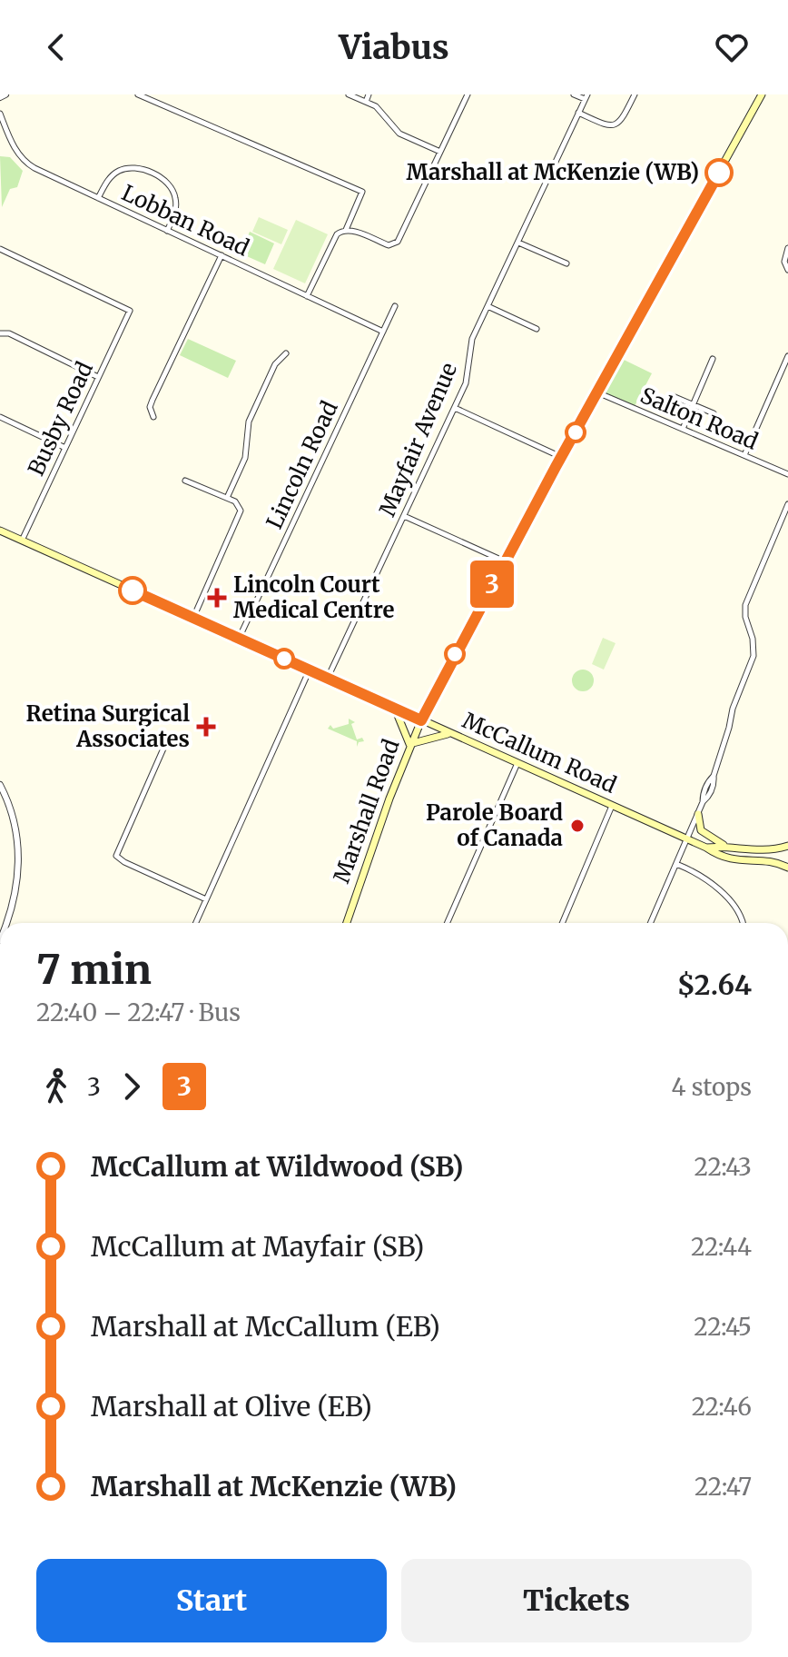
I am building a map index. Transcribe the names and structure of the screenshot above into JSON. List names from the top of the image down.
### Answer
{
  "streets": {
    "main road": ["McCallum Road", "Marshall Road"],
    "street": [
      "Lobban Road",
      "Busby Road",
      "Salton Road",
      "Mayfair Avenue",
      "Lincoln Road"
    ]
  },
  "crossings": [
    ["Lobban Road", "Lincoln Road"],
    ["Busby Road", "McCallum Road"],
    ["Salton Road", "Marshall Road"],
    ["Mayfair Avenue", "McCallum Road"],
    ["Lincoln Road", "McCallum Road"],
    ["McCallum Road", "Marshall Road"]
  ],
  "places": {
    "other": ["Marshall at McKenzie (WB)", "Parole Board of Canada"],
    "health": ["Lincoln Court Medical Centre", "Retina Surgical Associates"]
  },
  "lines": ["bus line 3"],
  "page": {
    "header": "Viabus",
    "on_map": "3",
    "heading": ["7 min", "22:40 – 22:47 · Bus", "$2.64"],
    "legs": ["3", "3", "4 stops"],
    "list": [
      {
        "name": "McCallum at Wildwood (SB)",
        "value": "22:43"
      },
      {
        "name": "McCallum at Mayfair (SB)",
        "value": "22:44"
      },
      {
        "name": "Marshall at McCallum (EB)",
        "value": "22:45"
      },
      {
        "name": "Marshall at Olive (EB)",
        "value": "22:46"
      },
      {
        "name": "Marshall at McKenzie (WB)",
        "value": "22:47"
      }
    ],
    "buttons": ["Start", "Tickets"]
  }
}
